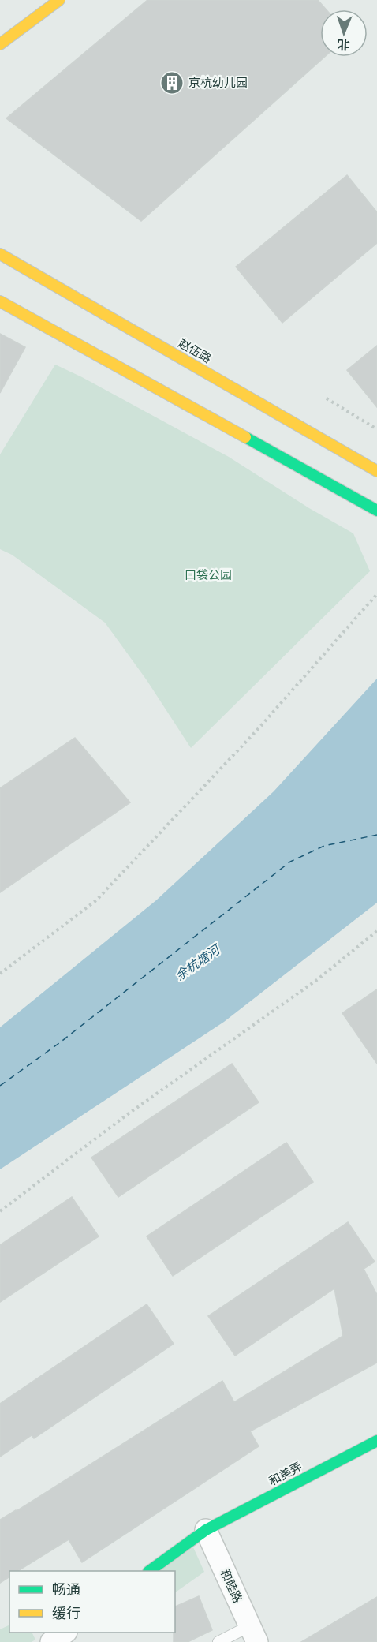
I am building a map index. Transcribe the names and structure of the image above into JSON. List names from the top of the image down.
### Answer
{
  "streets": {
    "main road": ["赵伍路", "和美弄"],
    "street": ["和睦路"]
  },
  "crossings": [
    ["和美弄", "和睦路"]
  ],
  "water": ["余杭塘河"],
  "parks": ["口袋公园"],
  "places": {
    "building": ["京杭幼儿园"]
  },
  "legend": ["畅通", "缓行"],
  "north": "bottom"
}
